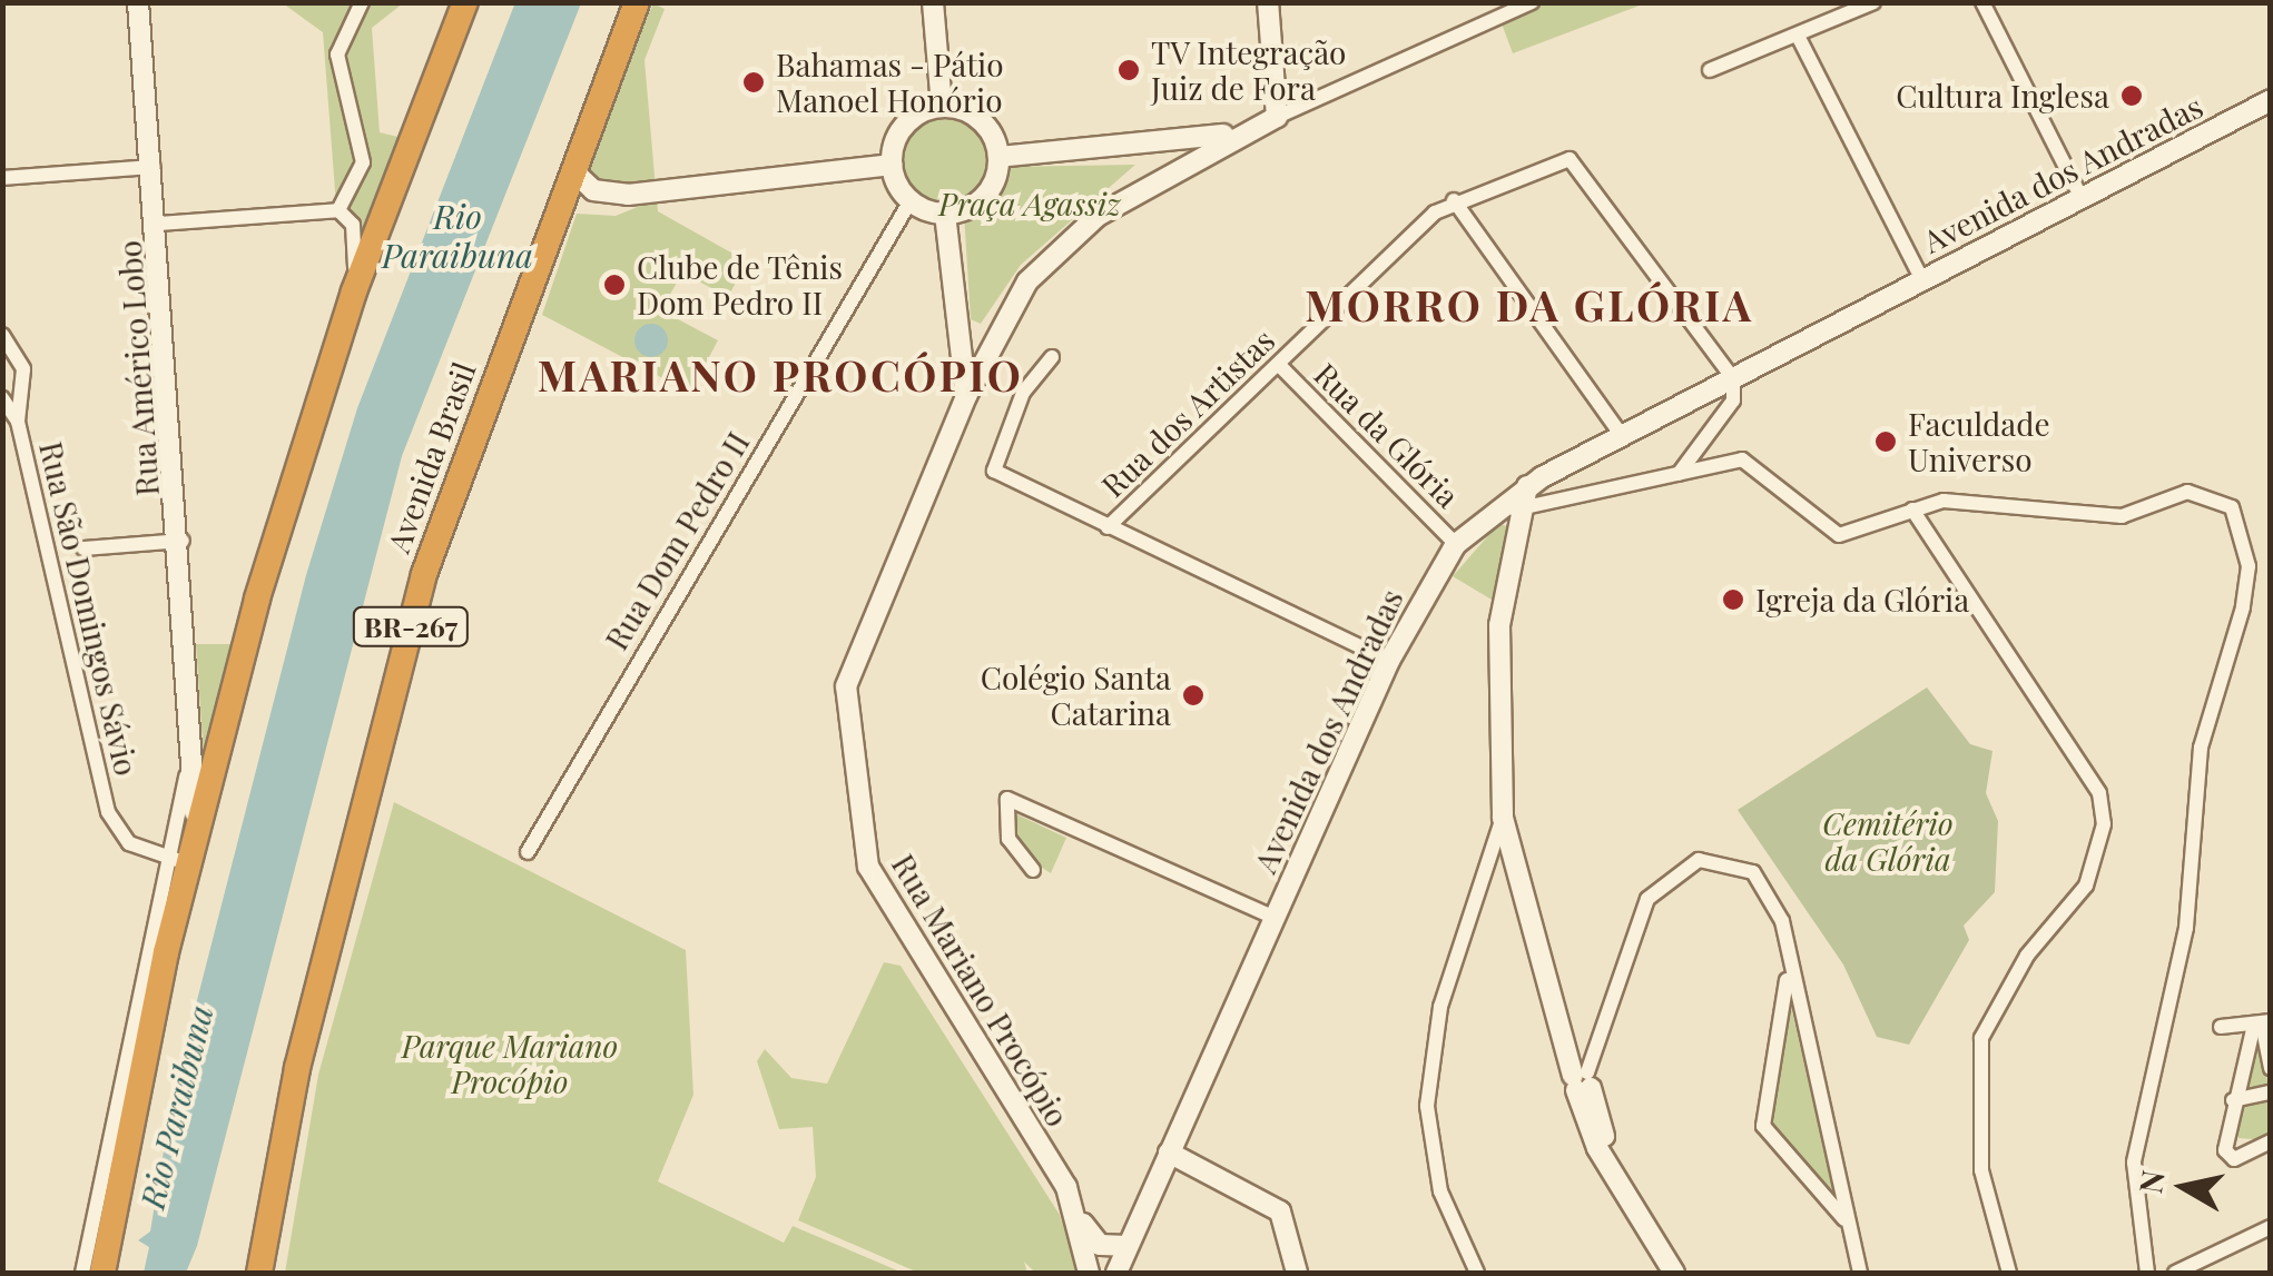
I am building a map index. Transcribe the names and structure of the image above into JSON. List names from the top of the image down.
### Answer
{
  "streets": {
    "highway": ["Avenida Brasil", "BR-267"],
    "main road": ["Avenida dos Andradas", "Rua Américo Lobo", "Rua Mariano Procópio"],
    "street": [
      "Rua dos Artistas",
      "Rua da Glória",
      "Rua Dom Pedro II",
      "Rua São Domingos Sávio"
    ]
  },
  "crossings": [
    ["Avenida dos Andradas", "Rua dos Artistas"],
    ["Avenida dos Andradas", "Rua da Glória"],
    ["Rua Américo Lobo", "Rua São Domingos Sávio"],
    ["Rua dos Artistas", "Rua da Glória"]
  ],
  "districts": ["MORRO DA GLÓRIA", "MARIANO PROCÓPIO"],
  "water": ["Rio Paraibuna"],
  "parks": ["Praça Agassiz", "Cemitério da Glória", "Parque Mariano Procópio"],
  "places": [
    "TV Integração Juiz de Fora",
    "Bahamas - Pátio Manoel Honório",
    "Cultura Inglesa",
    "Clube de Tênis Dom Pedro II",
    "Faculdade Universo",
    "Igreja da Glória",
    "Colégio Santa Catarina"
  ],
  "north": "left"
}
